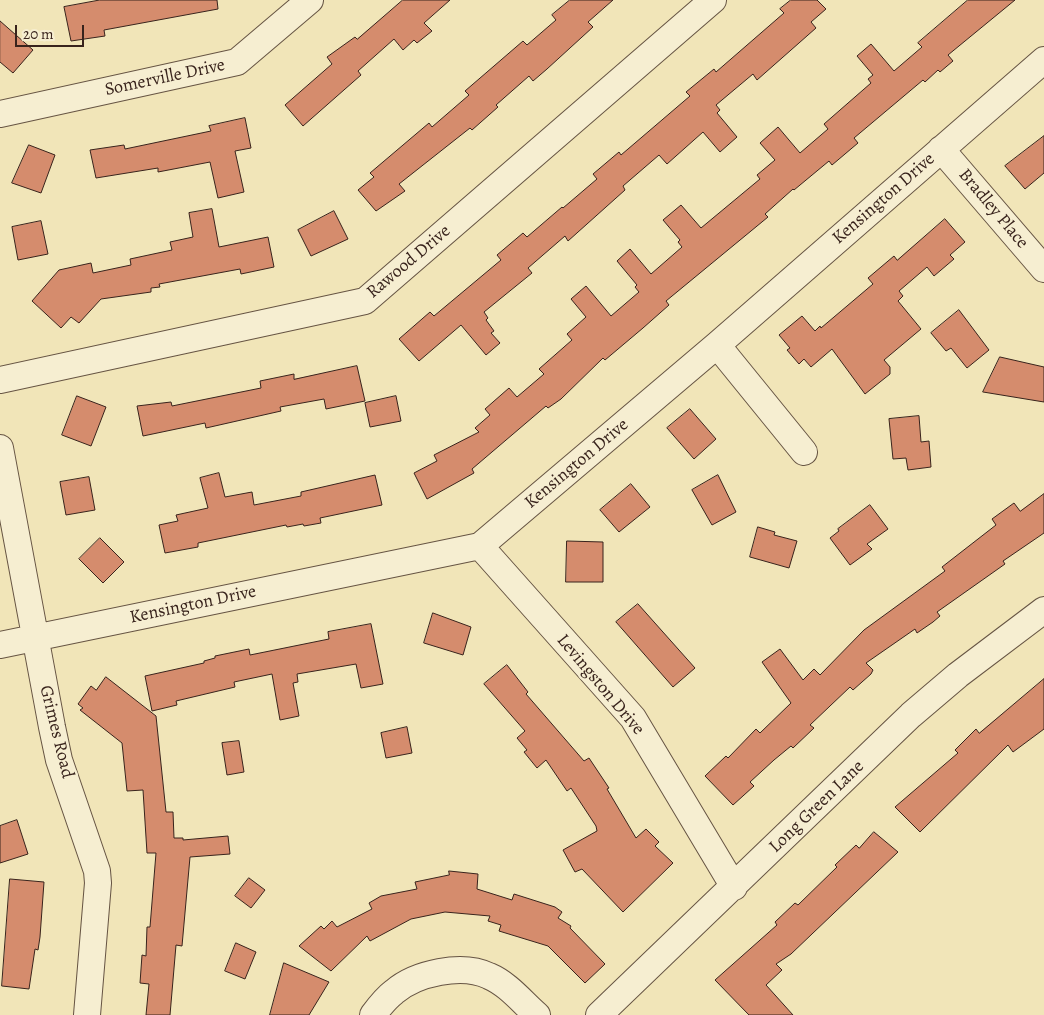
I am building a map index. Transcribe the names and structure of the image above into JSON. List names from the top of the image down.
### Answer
{
  "streets": {
    "street": [
      "Somerville Drive",
      "Kensington Drive",
      "Bradley Place",
      "Rawood Drive",
      "Levingston Drive",
      "Grimes Road",
      "Long Green Lane"
    ]
  },
  "crossings": [
    ["Kensington Drive", "Bradley Place"],
    ["Kensington Drive", "Levingston Drive"],
    ["Kensington Drive", "Grimes Road"],
    ["Levingston Drive", "Long Green Lane"]
  ],
  "scale_bar": "20 m"
}
